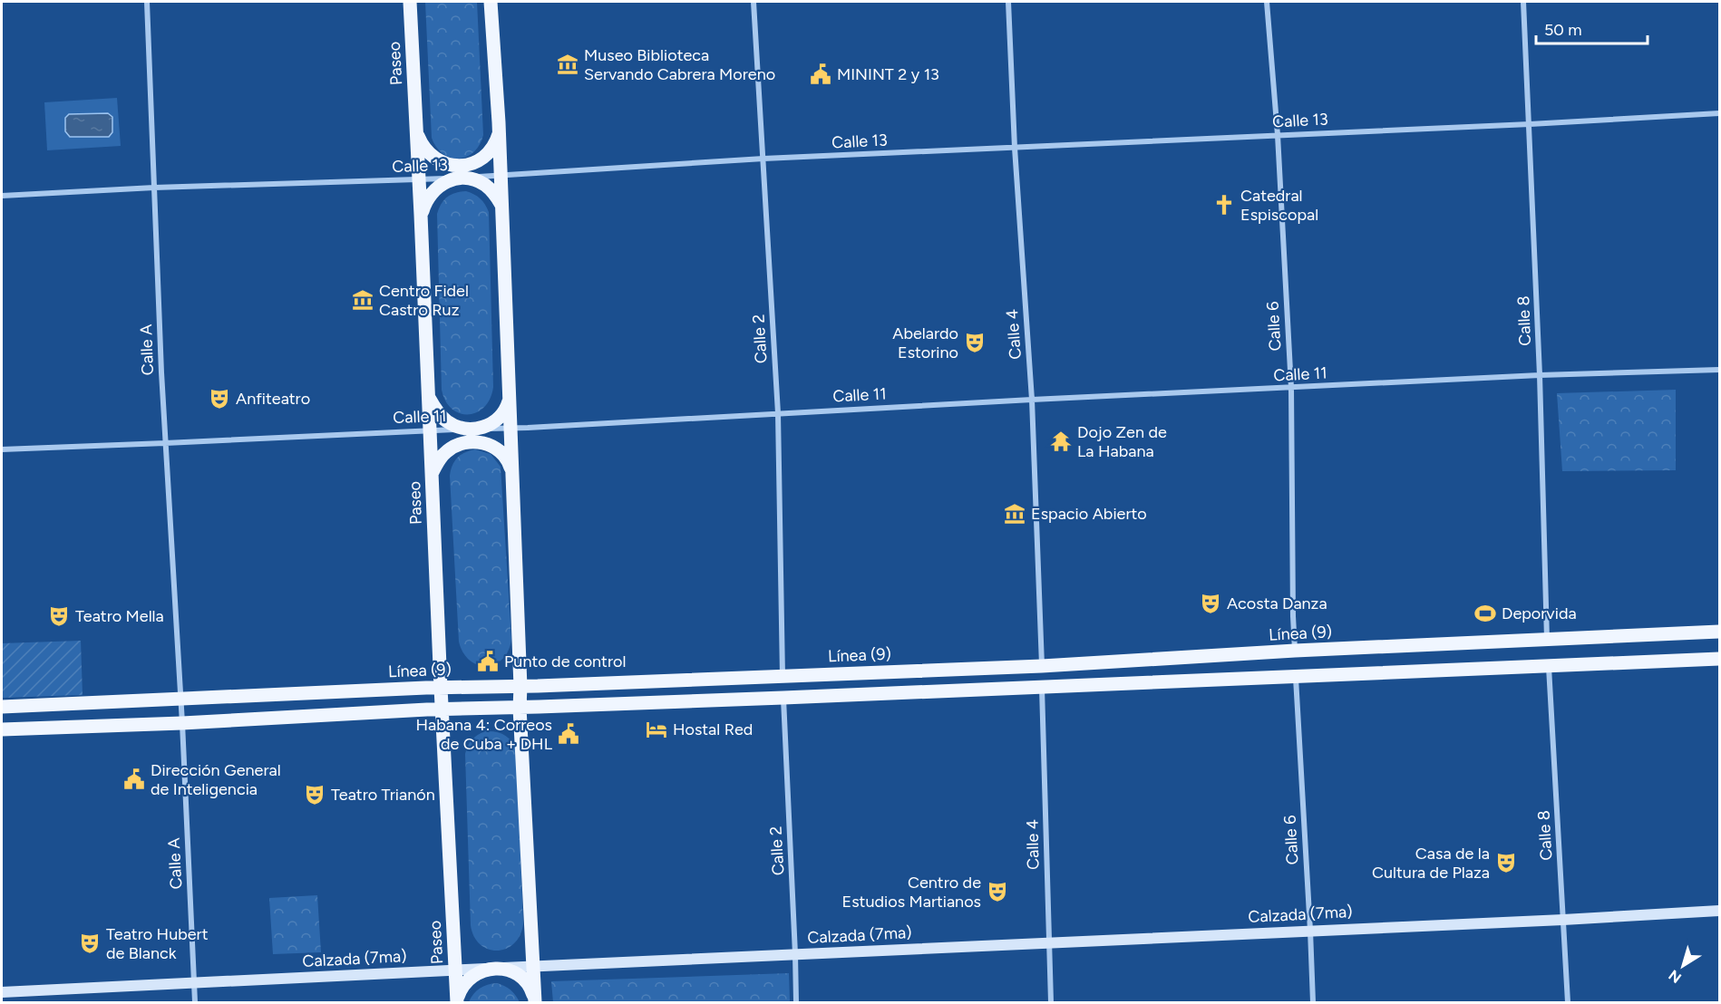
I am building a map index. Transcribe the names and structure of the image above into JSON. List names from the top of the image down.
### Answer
{
  "streets": {
    "main road": ["Paseo", "Línea (9)", "Calzada (7ma)"],
    "street": [
      "Calle 13",
      "Calle 8",
      "Calle 6",
      "Calle 4",
      "Calle 2",
      "Calle A",
      "Calle 11"
    ]
  },
  "crossings": [
    ["Paseo", "Calle 13"],
    ["Paseo", "Calle 11"],
    ["Paseo", "Línea (9)"],
    ["Paseo", "Calzada (7ma)"],
    ["Calle 13", "Calle 8"],
    ["Calle 13", "Calle 6"],
    ["Calle 13", "Calle 4"],
    ["Calle 13", "Calle 2"],
    ["Calle 13", "Calle A"],
    ["Calle 8", "Calle 11"],
    ["Calle 8", "Línea (9)"],
    ["Calle 8", "Calzada (7ma)"],
    ["Calle 6", "Calle 11"],
    ["Calle 6", "Línea (9)"],
    ["Calle 6", "Calzada (7ma)"],
    ["Calle 4", "Calle 11"],
    ["Calle 4", "Línea (9)"],
    ["Calle 4", "Calzada (7ma)"],
    ["Calle 2", "Calle 11"],
    ["Calle 2", "Línea (9)"],
    ["Calle 2", "Calzada (7ma)"],
    ["Calle A", "Calle 11"],
    ["Calle A", "Línea (9)"],
    ["Calle A", "Calzada (7ma)"]
  ],
  "places": {
    "museum": ["Museo Biblioteca Servando Cabrera Moreno", "Centro Fidel Castro Ruz", "Espacio Abierto"],
    "public building": [
      "MININT 2 y 13",
      "Punto de control",
      "Habana 4: Correos de Cuba + DHL",
      "Dirección General de Inteligencia"
    ],
    "church": ["Catedral Espiscopal"],
    "theatre": [
      "Abelardo Estorino",
      "Anfiteatro",
      "Acosta Danza",
      "Teatro Mella",
      "Teatro Trianón",
      "Casa de la Cultura de Plaza",
      "Centro de Estudios Martianos",
      "Teatro Hubert de Blanck"
    ],
    "temple": ["Dojo Zen de La Habana"],
    "sports": ["Deporvida"],
    "hotel": ["Hostal Red"]
  },
  "scale_bar": "50 m",
  "north": "bottom left"
}
